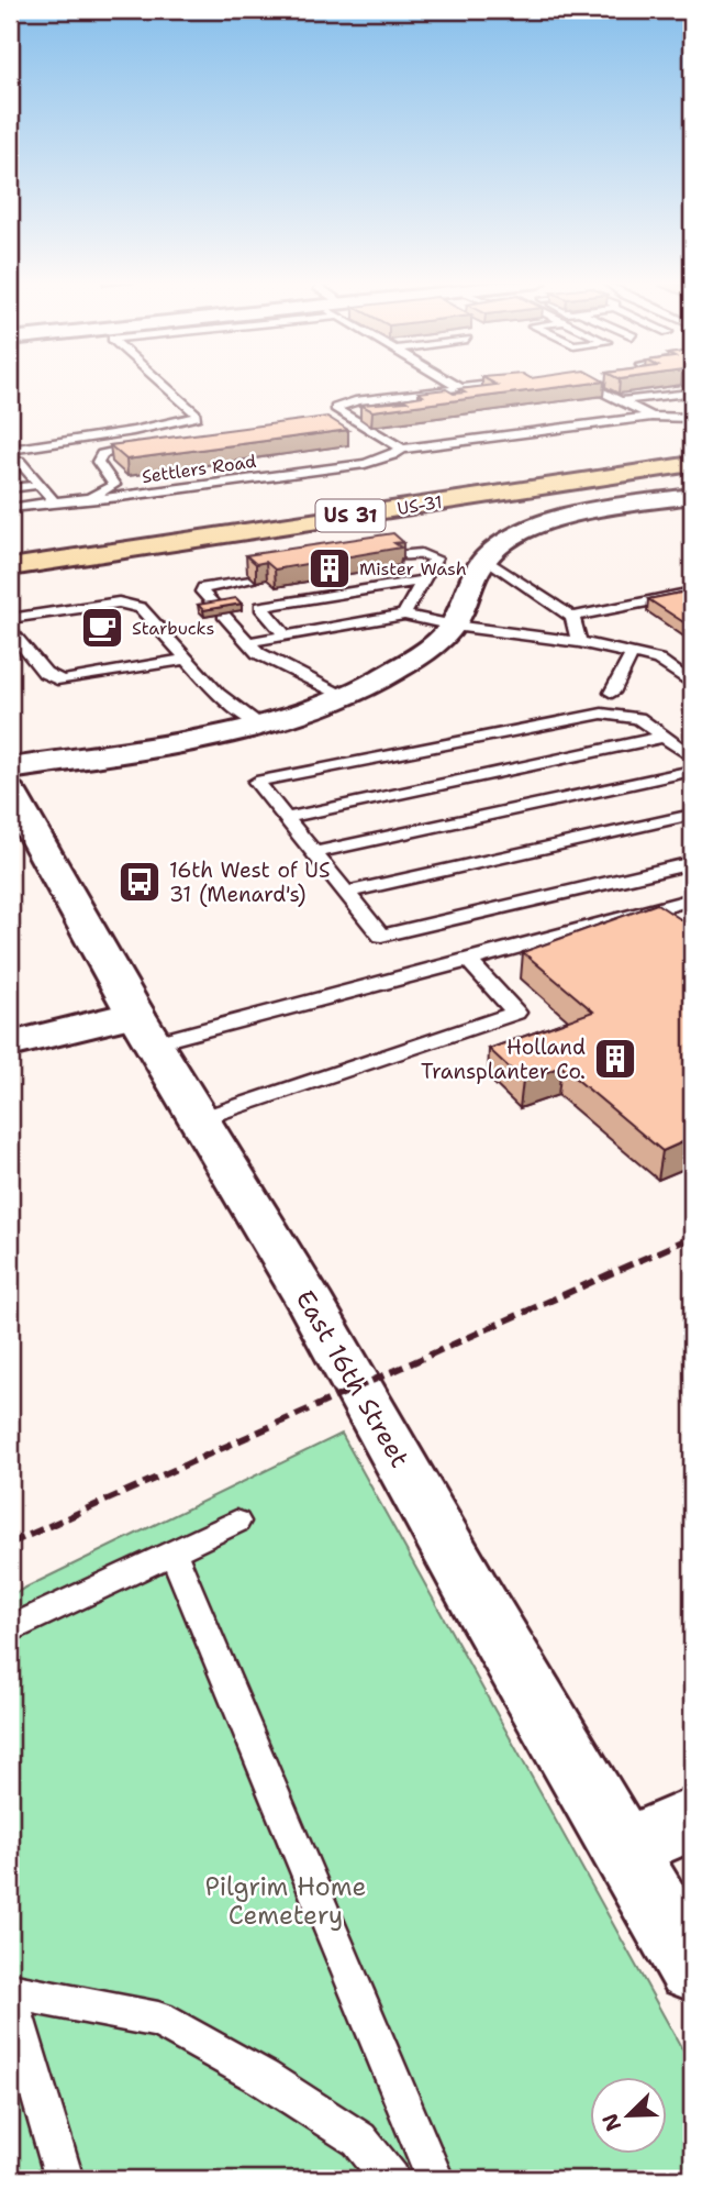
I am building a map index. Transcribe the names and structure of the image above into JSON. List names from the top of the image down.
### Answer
{
  "streets": {
    "highway": ["US-31", "US 31"],
    "main road": ["East 16th Street"],
    "lane": ["Settlers Road"]
  },
  "crossings": [
    ["US-31", "US 31"]
  ],
  "parks": ["Pilgrim Home Cemetery"],
  "places": {
    "building": ["Mister Wash", "Holland Transplanter Co."],
    "cafe": ["Starbucks"],
    "bus stop": ["16th West of US 31 (Menard's)"]
  },
  "north": "bottom left"
}
